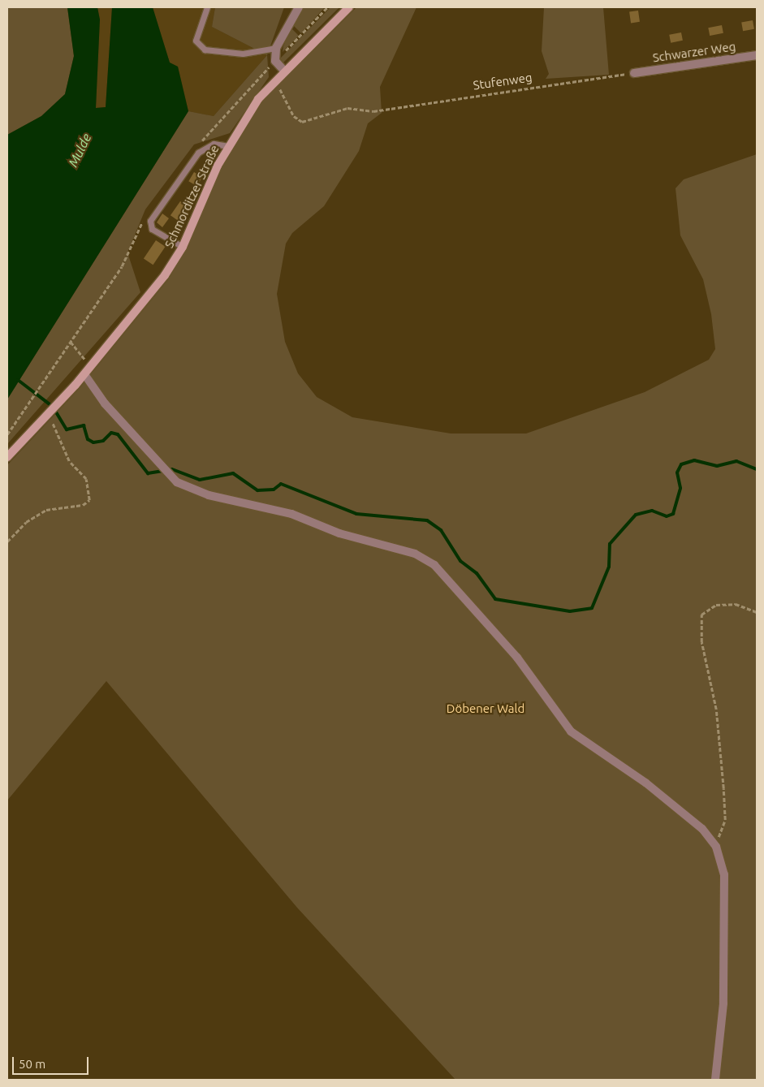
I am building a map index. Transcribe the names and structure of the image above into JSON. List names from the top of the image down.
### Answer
{
  "streets": {
    "main road": ["Schmorditzer Straße"],
    "street": ["Schwarzer Weg"],
    "path": ["Stufenweg"]
  },
  "crossings": [
    ["Schwarzer Weg", "Stufenweg"],
    ["Stufenweg", "Schmorditzer Straße"]
  ],
  "water": ["Mulde"],
  "parks": ["Döbener Wald"],
  "scale_bar": "50 m"
}
